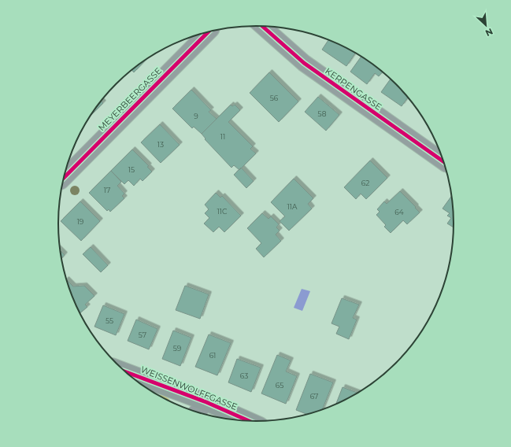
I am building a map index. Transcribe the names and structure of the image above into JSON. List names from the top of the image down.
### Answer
{
  "streets": {
    "street": ["KERPENGASSE", "MEYERBEERGASSE", "WEISSENWOLFFGASSE"]
  },
  "house_numbers": [
    "56",
    "58",
    "9",
    "11",
    "13",
    "15",
    "62",
    "17",
    "11A",
    "11C",
    "64",
    "19",
    "55",
    "57",
    "59",
    "61",
    "63",
    "65",
    "67"
  ],
  "north": "bottom right"
}
